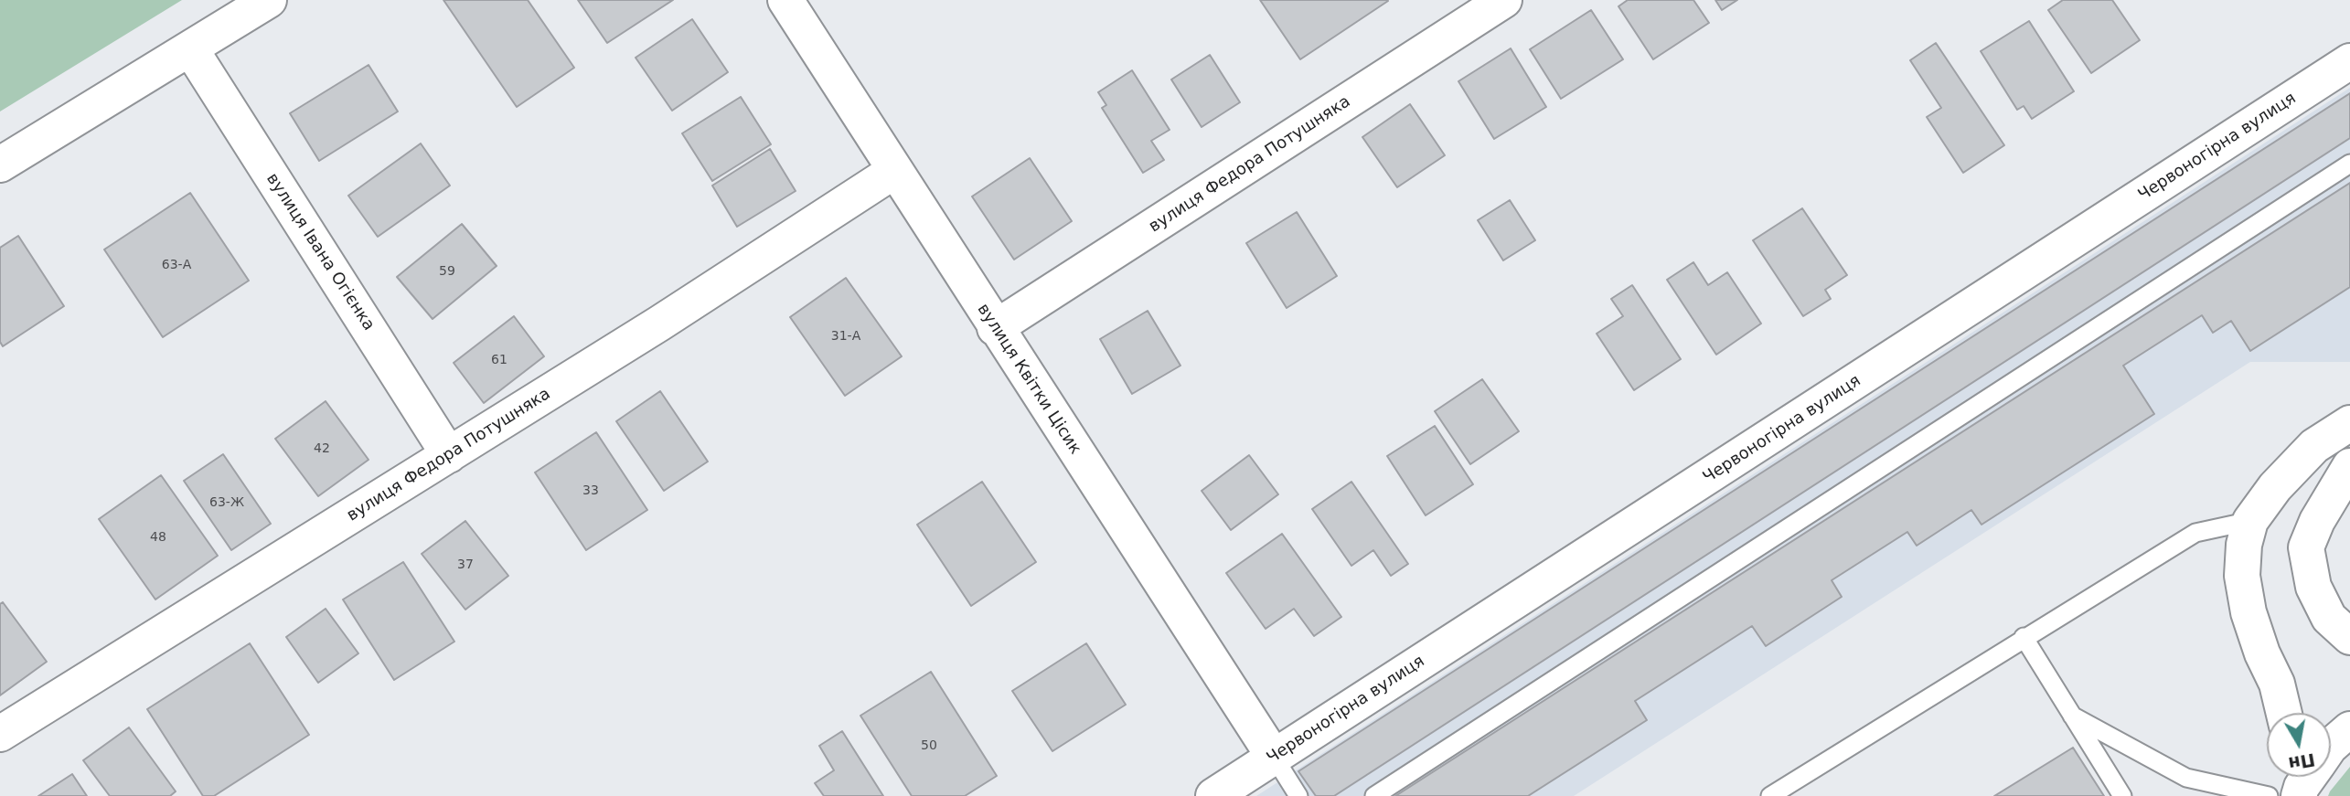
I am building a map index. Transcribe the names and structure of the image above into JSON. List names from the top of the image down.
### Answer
{
  "streets": {
    "main road": [
      "Червоногірна вулиця",
      "вулиця Федора Потушняка",
      "вулиця Івана Огієнка",
      "вулиця Квітки Цісик"
    ]
  },
  "crossings": [
    ["Червоногірна вулиця", "вулиця Квітки Цісик"],
    ["вулиця Федора Потушняка", "вулиця Івана Огієнка"],
    ["вулиця Федора Потушняка", "вулиця Квітки Цісик"]
  ],
  "house_numbers": [
    "63-А",
    "59",
    "31-А",
    "61",
    "42",
    "33",
    "63-Ж",
    "48",
    "37",
    "50"
  ],
  "north": "bottom"
}
